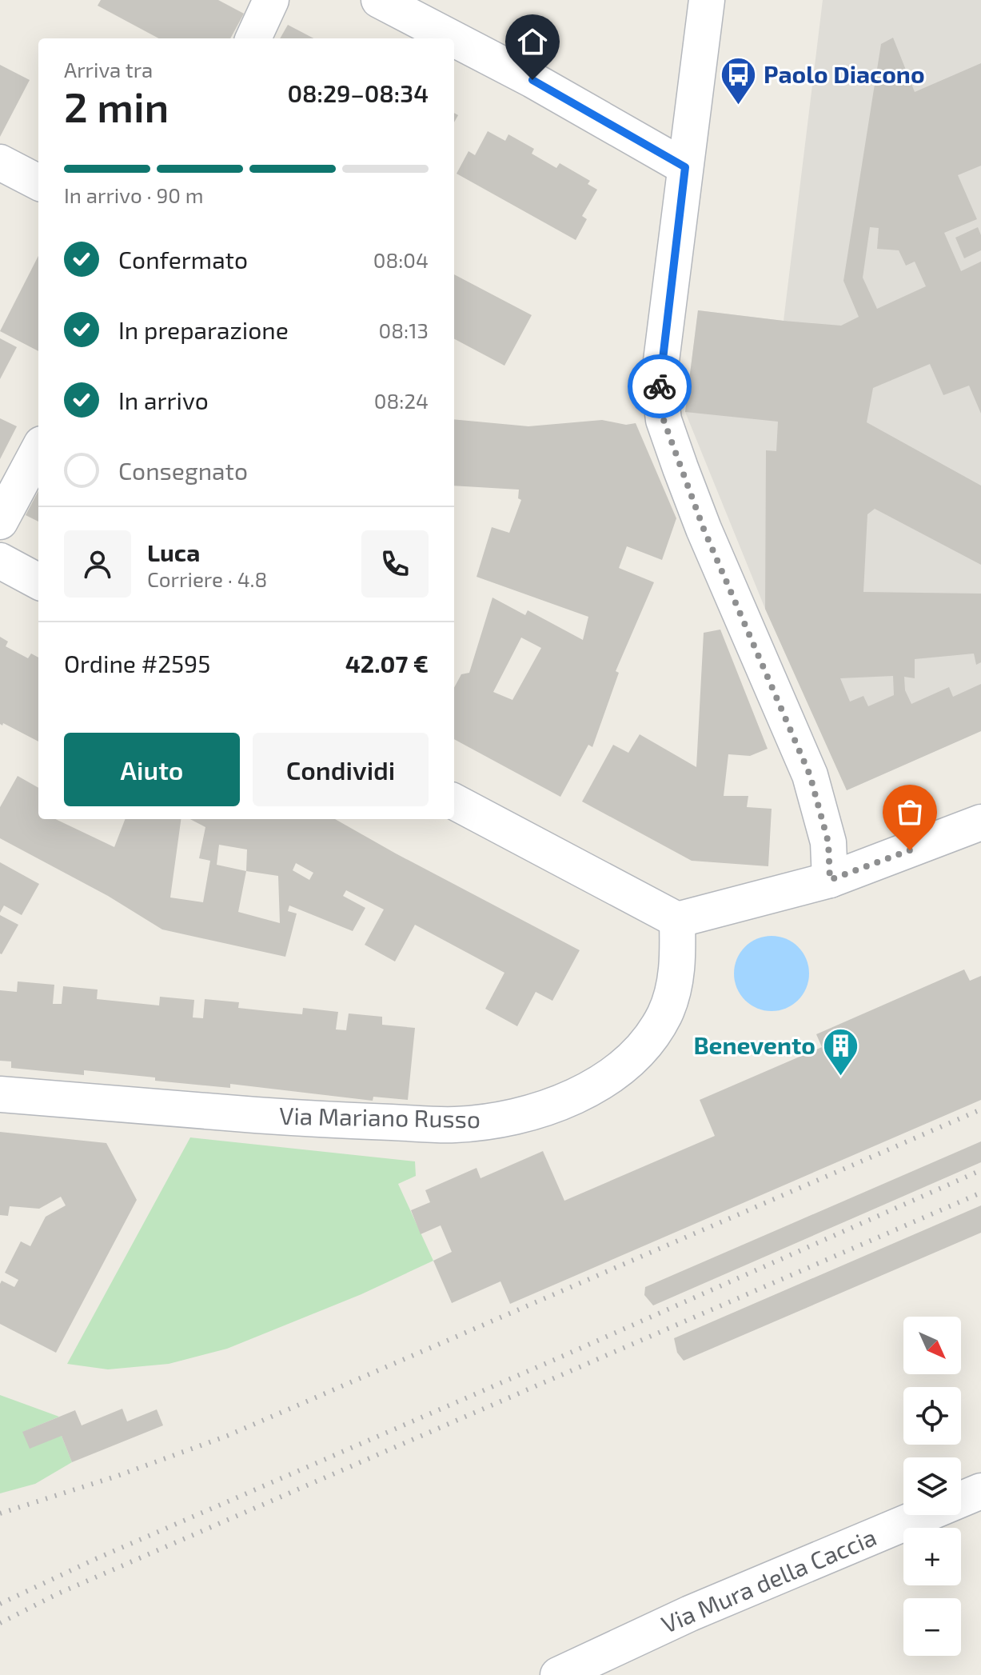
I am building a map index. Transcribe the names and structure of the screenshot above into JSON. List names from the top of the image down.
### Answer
{
  "streets": {
    "street": ["Via Mariano Russo", "Via Mura della Caccia"]
  },
  "places": {
    "bus stop": ["Paolo Diacono"],
    "building": ["Benevento"]
  },
  "north": "bottom right",
  "page": {
    "heading": ["2 min", "Arriva tra", "08:29–08:34"],
    "panel": [
      "Luca",
      "Corriere · 4.8",
      "Ordine #2595",
      "42.07 €"
    ],
    "bar": "In arrivo · 90 m",
    "list": [
      ["Confermato", "08:04"],
      ["In preparazione", "08:13"],
      ["In arrivo", "08:24"],
      "Consegnato"
    ],
    "buttons": ["Aiuto", "Condividi"],
    "map_buttons": ["+", "−"]
  }
}
